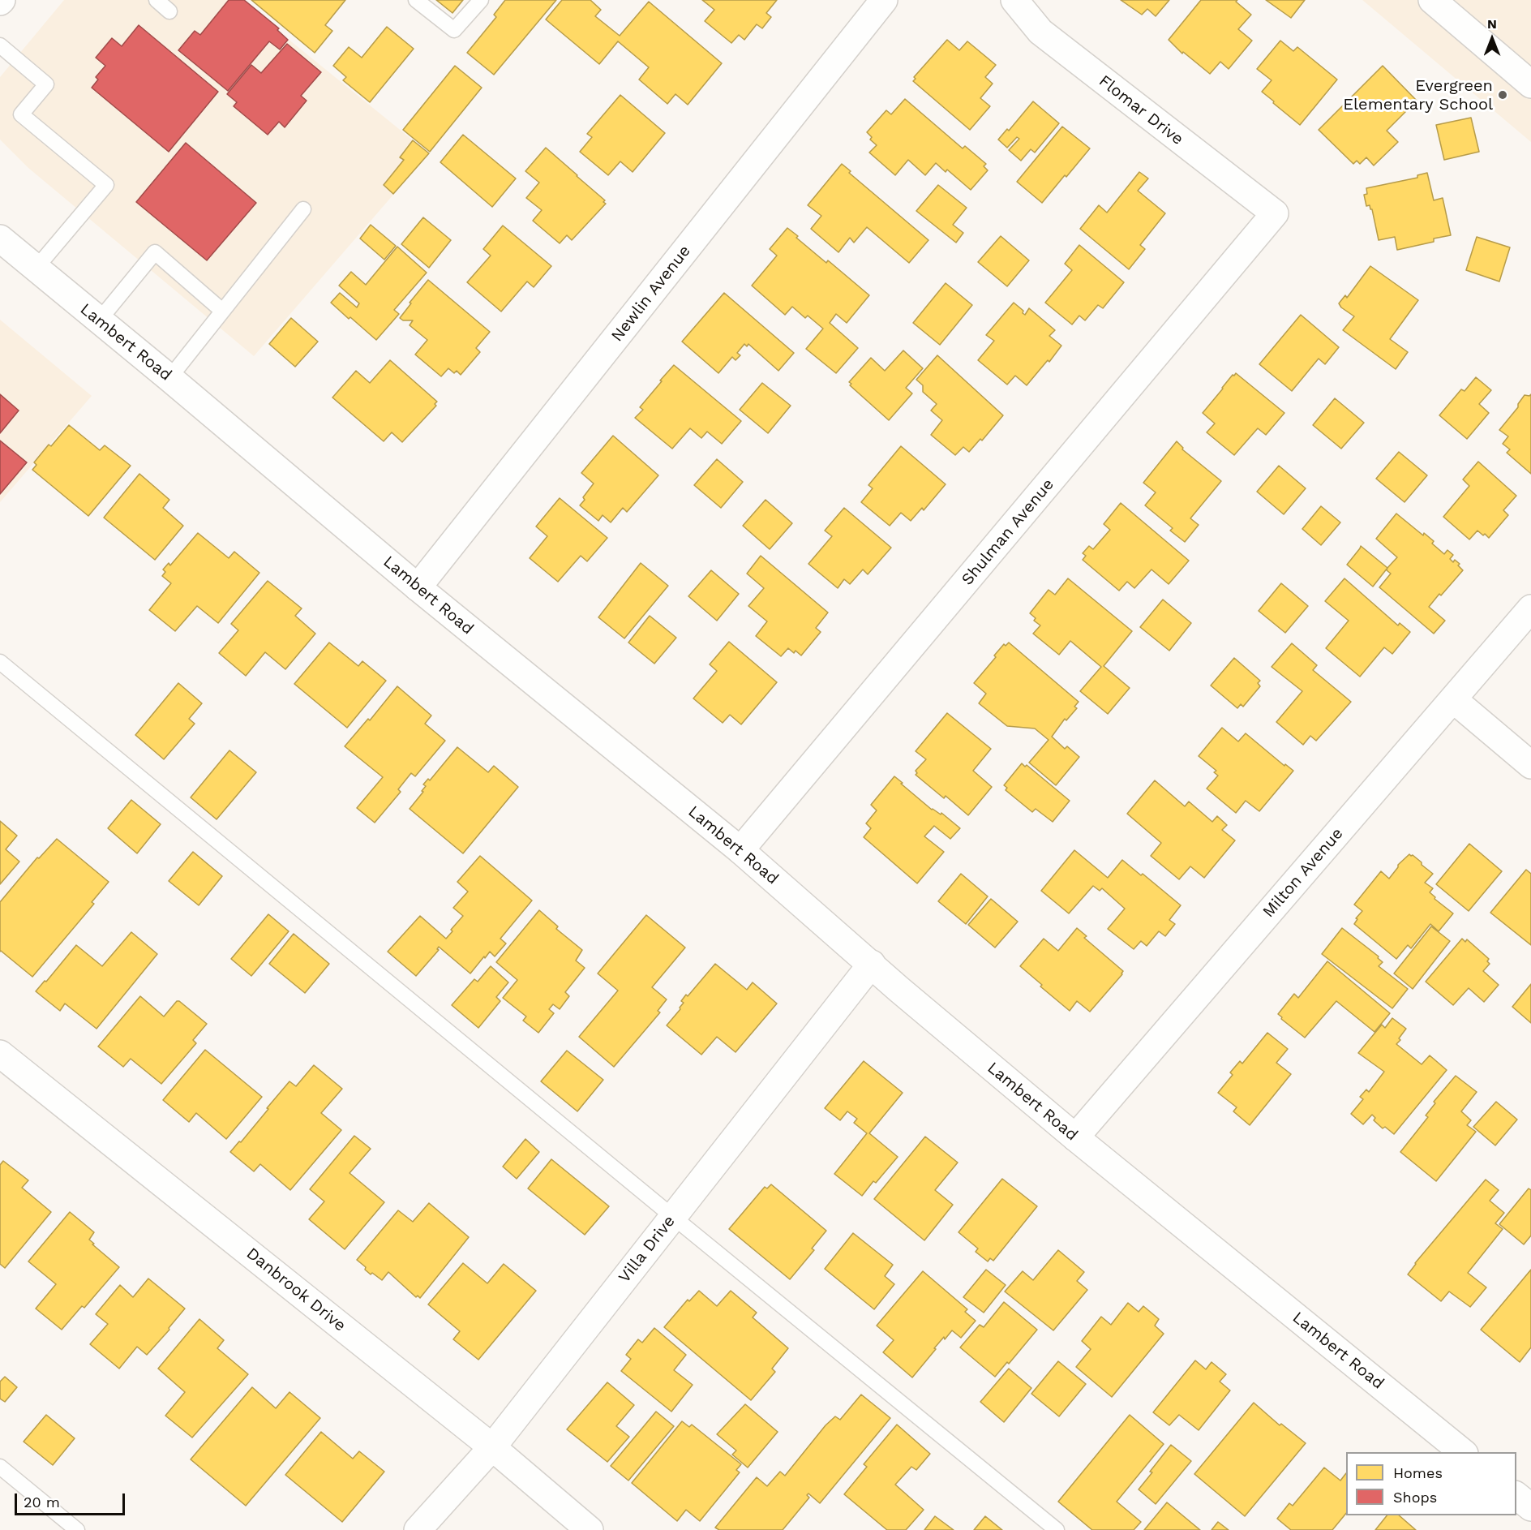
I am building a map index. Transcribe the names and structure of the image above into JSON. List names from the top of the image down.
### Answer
{
  "streets": {
    "street": [
      "Flomar Drive",
      "Newlin Avenue",
      "Lambert Road",
      "Shulman Avenue",
      "Milton Avenue",
      "Villa Drive",
      "Danbrook Drive"
    ]
  },
  "crossings": [
    ["Flomar Drive", "Shulman Avenue"],
    ["Newlin Avenue", "Lambert Road"],
    ["Lambert Road", "Shulman Avenue"],
    ["Lambert Road", "Milton Avenue"],
    ["Lambert Road", "Villa Drive"],
    ["Villa Drive", "Danbrook Drive"]
  ],
  "places": ["Evergreen Elementary School"],
  "legend": ["Homes", "Shops"],
  "scale_bar": "20 m",
  "north": "top"
}
